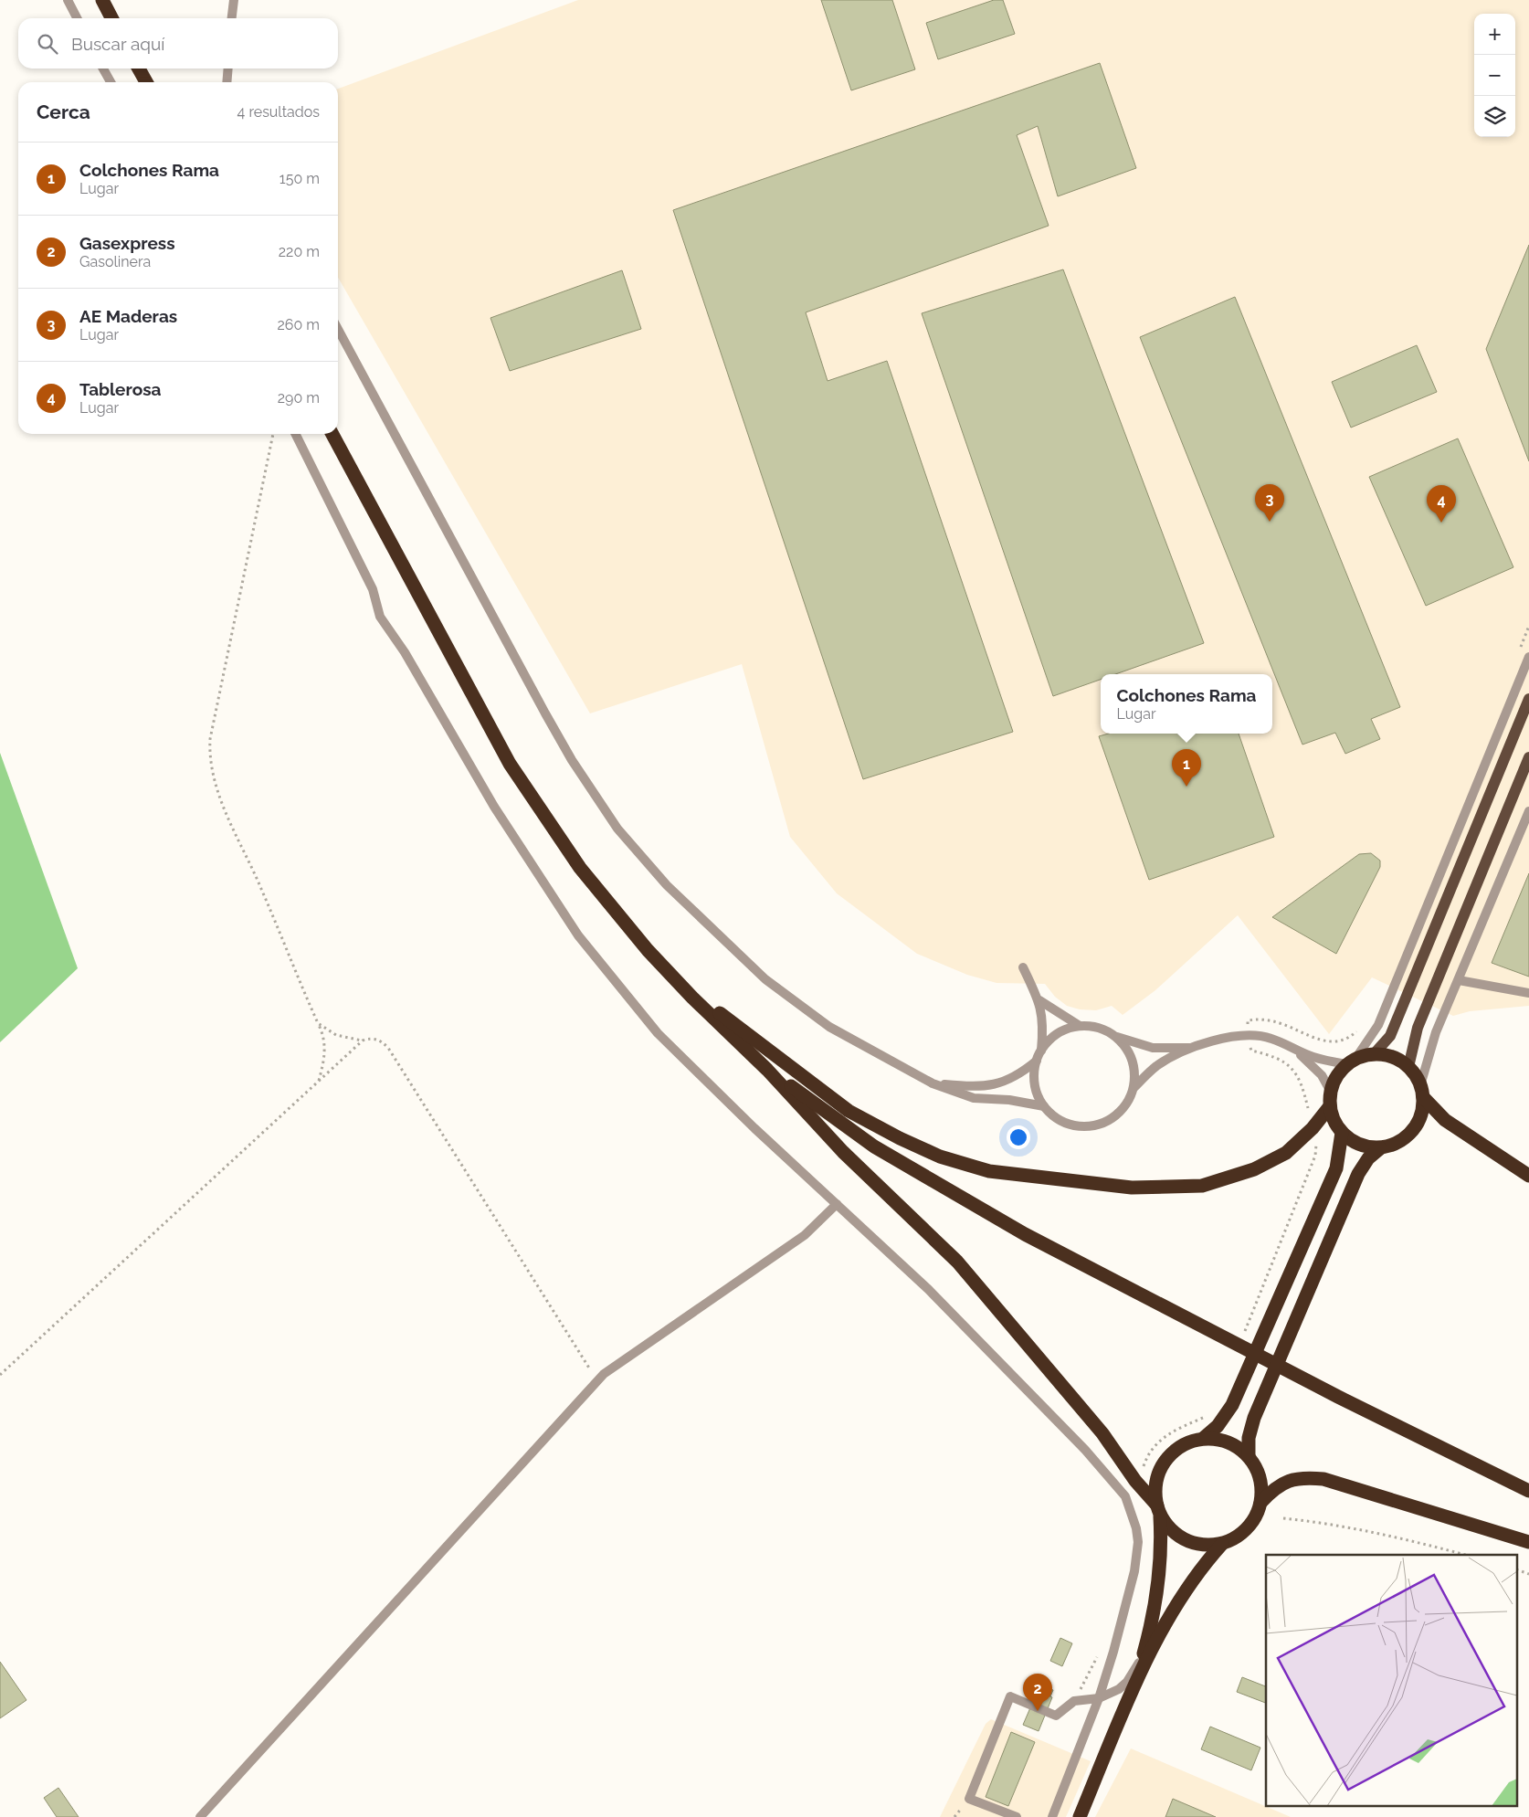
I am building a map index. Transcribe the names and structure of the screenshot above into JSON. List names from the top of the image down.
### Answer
{
  "page": {
    "map_buttons": ["+", "−"],
    "search": "Buscar aquí",
    "heading": ["Cerca", "4 resultados"],
    "list": [
      {
        "mark": "1",
        "name": "Colchones Rama",
        "note": "Lugar",
        "value": "150 m"
      },
      {
        "mark": "2",
        "name": "Gasexpress",
        "note": "Gasolinera",
        "value": "220 m"
      },
      {
        "mark": "3",
        "name": "AE Maderas",
        "note": "Lugar",
        "value": "260 m"
      },
      {
        "mark": "4",
        "name": "Tablerosa",
        "note": "Lugar",
        "value": "290 m"
      }
    ],
    "pins": [
      "3",
      "4",
      "1",
      "2"
    ],
    "popup": ["Colchones Rama", "Lugar"]
  }
}
